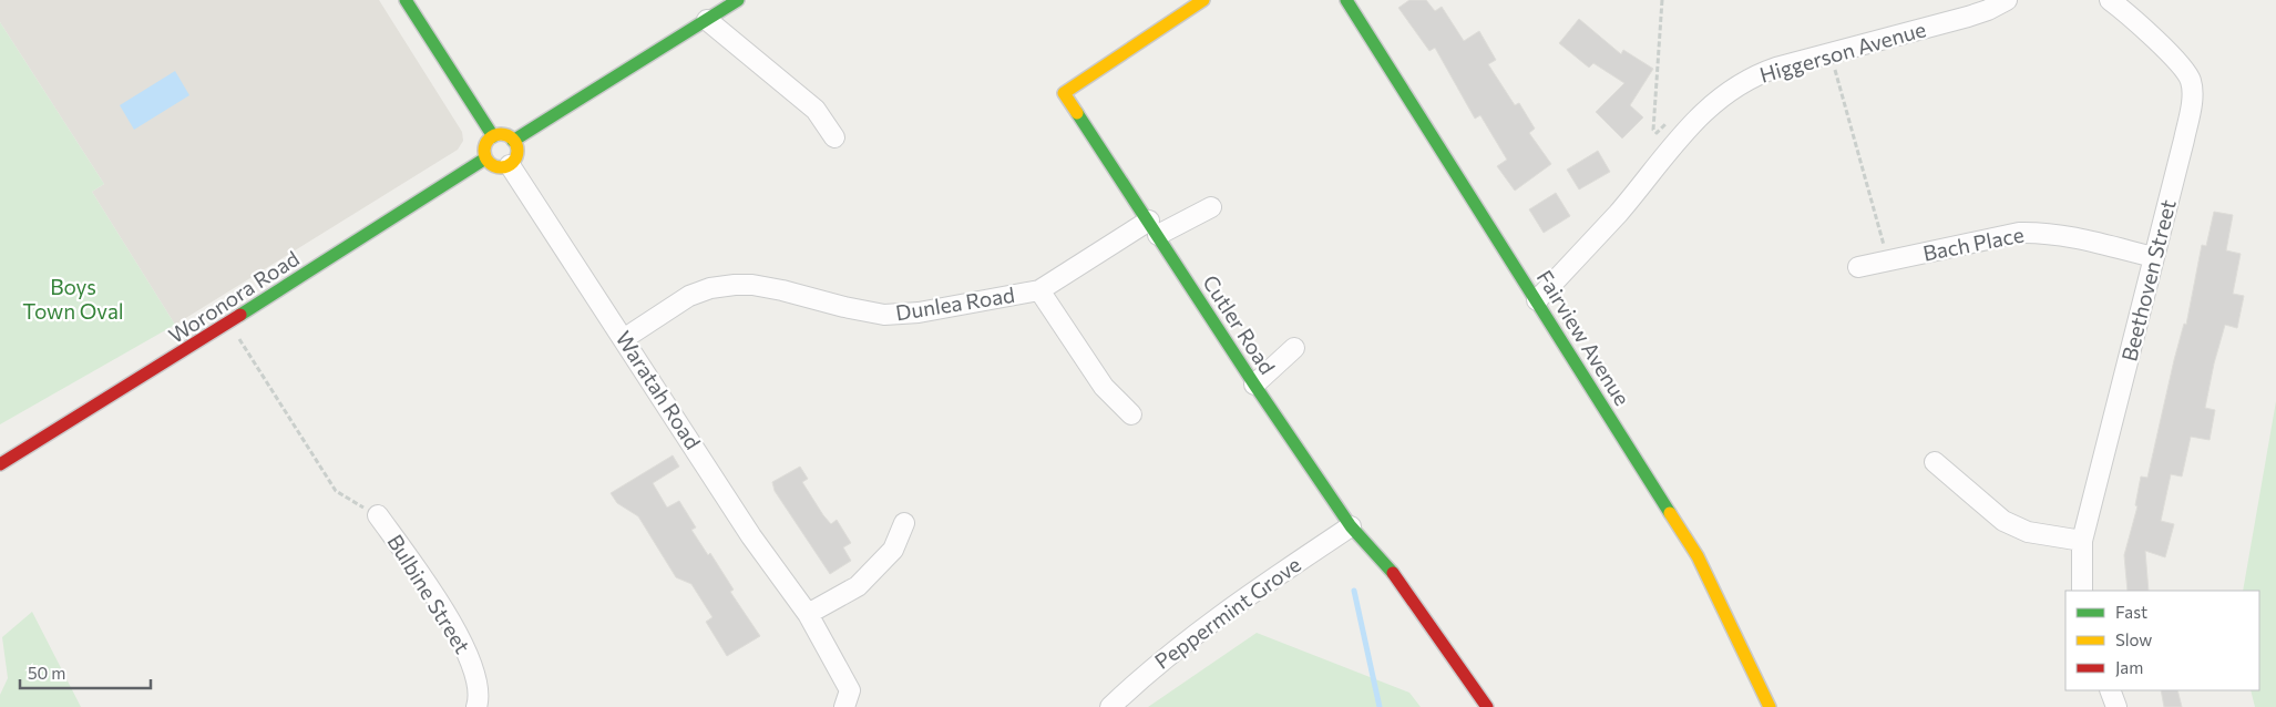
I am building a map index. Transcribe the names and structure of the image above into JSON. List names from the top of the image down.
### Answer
{
  "streets": {
    "street": [
      "Higgerson Avenue",
      "Bach Place",
      "Beethoven Street",
      "Woronora Road",
      "Dunlea Road",
      "Cutler Road",
      "Fairview Avenue",
      "Waratah Road",
      "Bulbine Street",
      "Peppermint Grove"
    ]
  },
  "crossings": [
    ["Higgerson Avenue", "Fairview Avenue"],
    ["Bach Place", "Beethoven Street"],
    ["Woronora Road", "Waratah Road"],
    ["Dunlea Road", "Cutler Road"],
    ["Dunlea Road", "Waratah Road"],
    ["Cutler Road", "Peppermint Grove"]
  ],
  "parks": ["Boys Town Oval"],
  "legend": ["Fast", "Slow", "Jam"],
  "scale_bar": "50 m"
}
